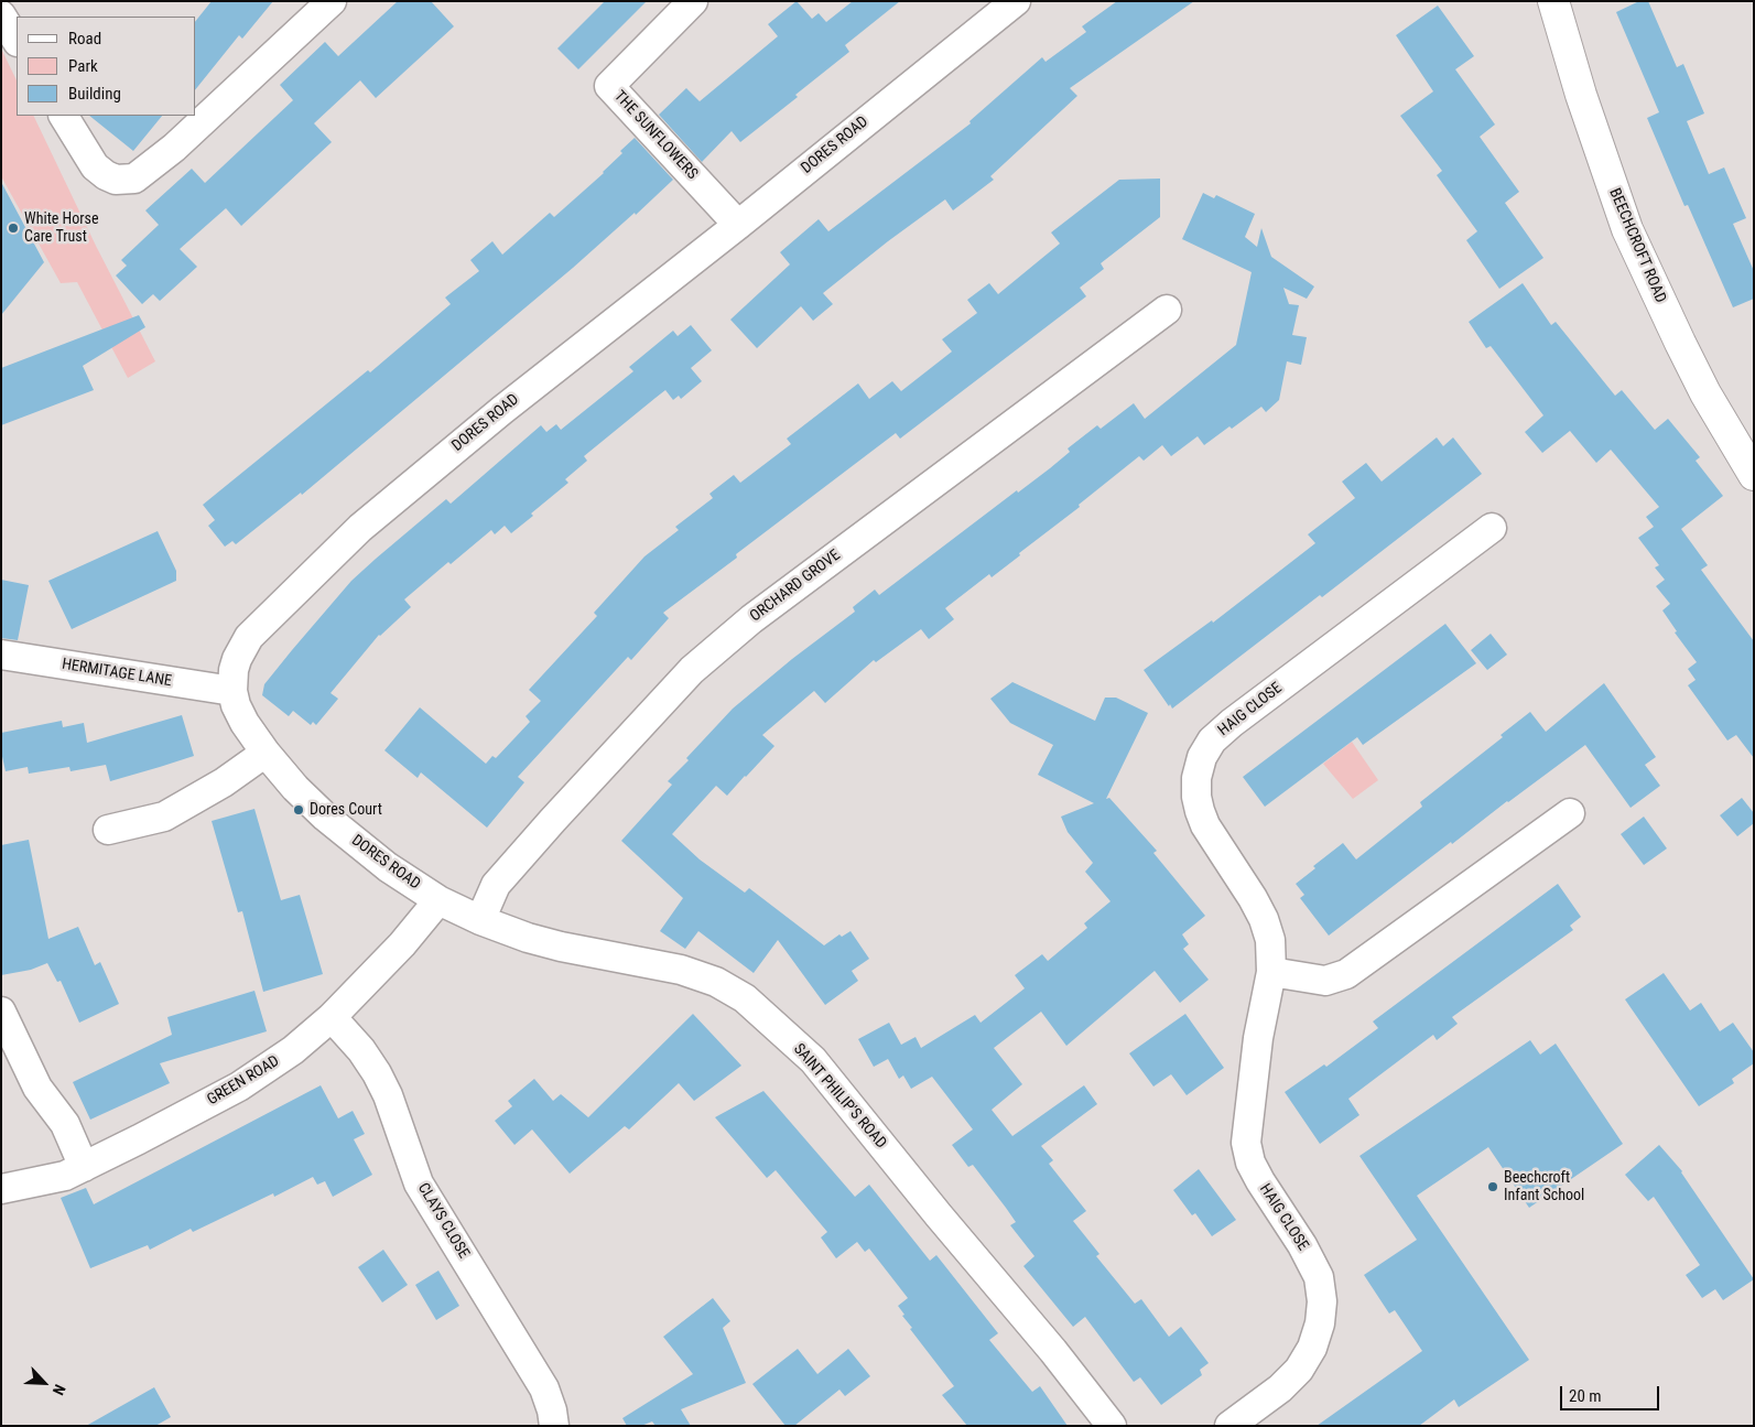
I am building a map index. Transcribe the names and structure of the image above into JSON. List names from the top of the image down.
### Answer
{
  "streets": {
    "main road": ["BEECHCROFT ROAD"],
    "street": [
      "THE SUNFLOWERS",
      "DORES ROAD",
      "ORCHARD GROVE",
      "HERMITAGE LANE",
      "HAIG CLOSE",
      "GREEN ROAD",
      "SAINT PHILIP'S ROAD",
      "CLAYS CLOSE"
    ]
  },
  "crossings": [
    ["THE SUNFLOWERS", "DORES ROAD"],
    ["DORES ROAD", "HERMITAGE LANE"],
    ["DORES ROAD", "GREEN ROAD"],
    ["DORES ROAD", "SAINT PHILIP'S ROAD"],
    ["ORCHARD GROVE", "SAINT PHILIP'S ROAD"],
    ["GREEN ROAD", "SAINT PHILIP'S ROAD"],
    ["GREEN ROAD", "CLAYS CLOSE"]
  ],
  "places": ["White Horse Care Trust", "Dores Court", "Beechcroft Infant School"],
  "legend": ["Road", "Park", "Building"],
  "scale_bar": "20 m",
  "north": "bottom right"
}
